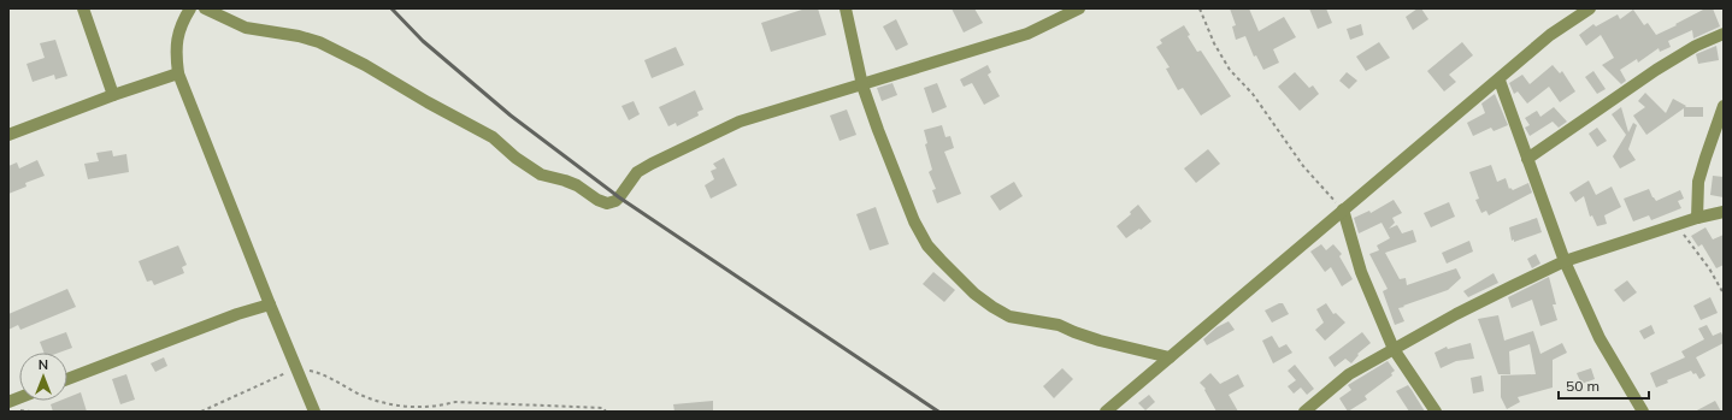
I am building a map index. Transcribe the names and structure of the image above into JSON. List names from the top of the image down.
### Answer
{
  "scale_bar": "50 m",
  "north": "top"
}
